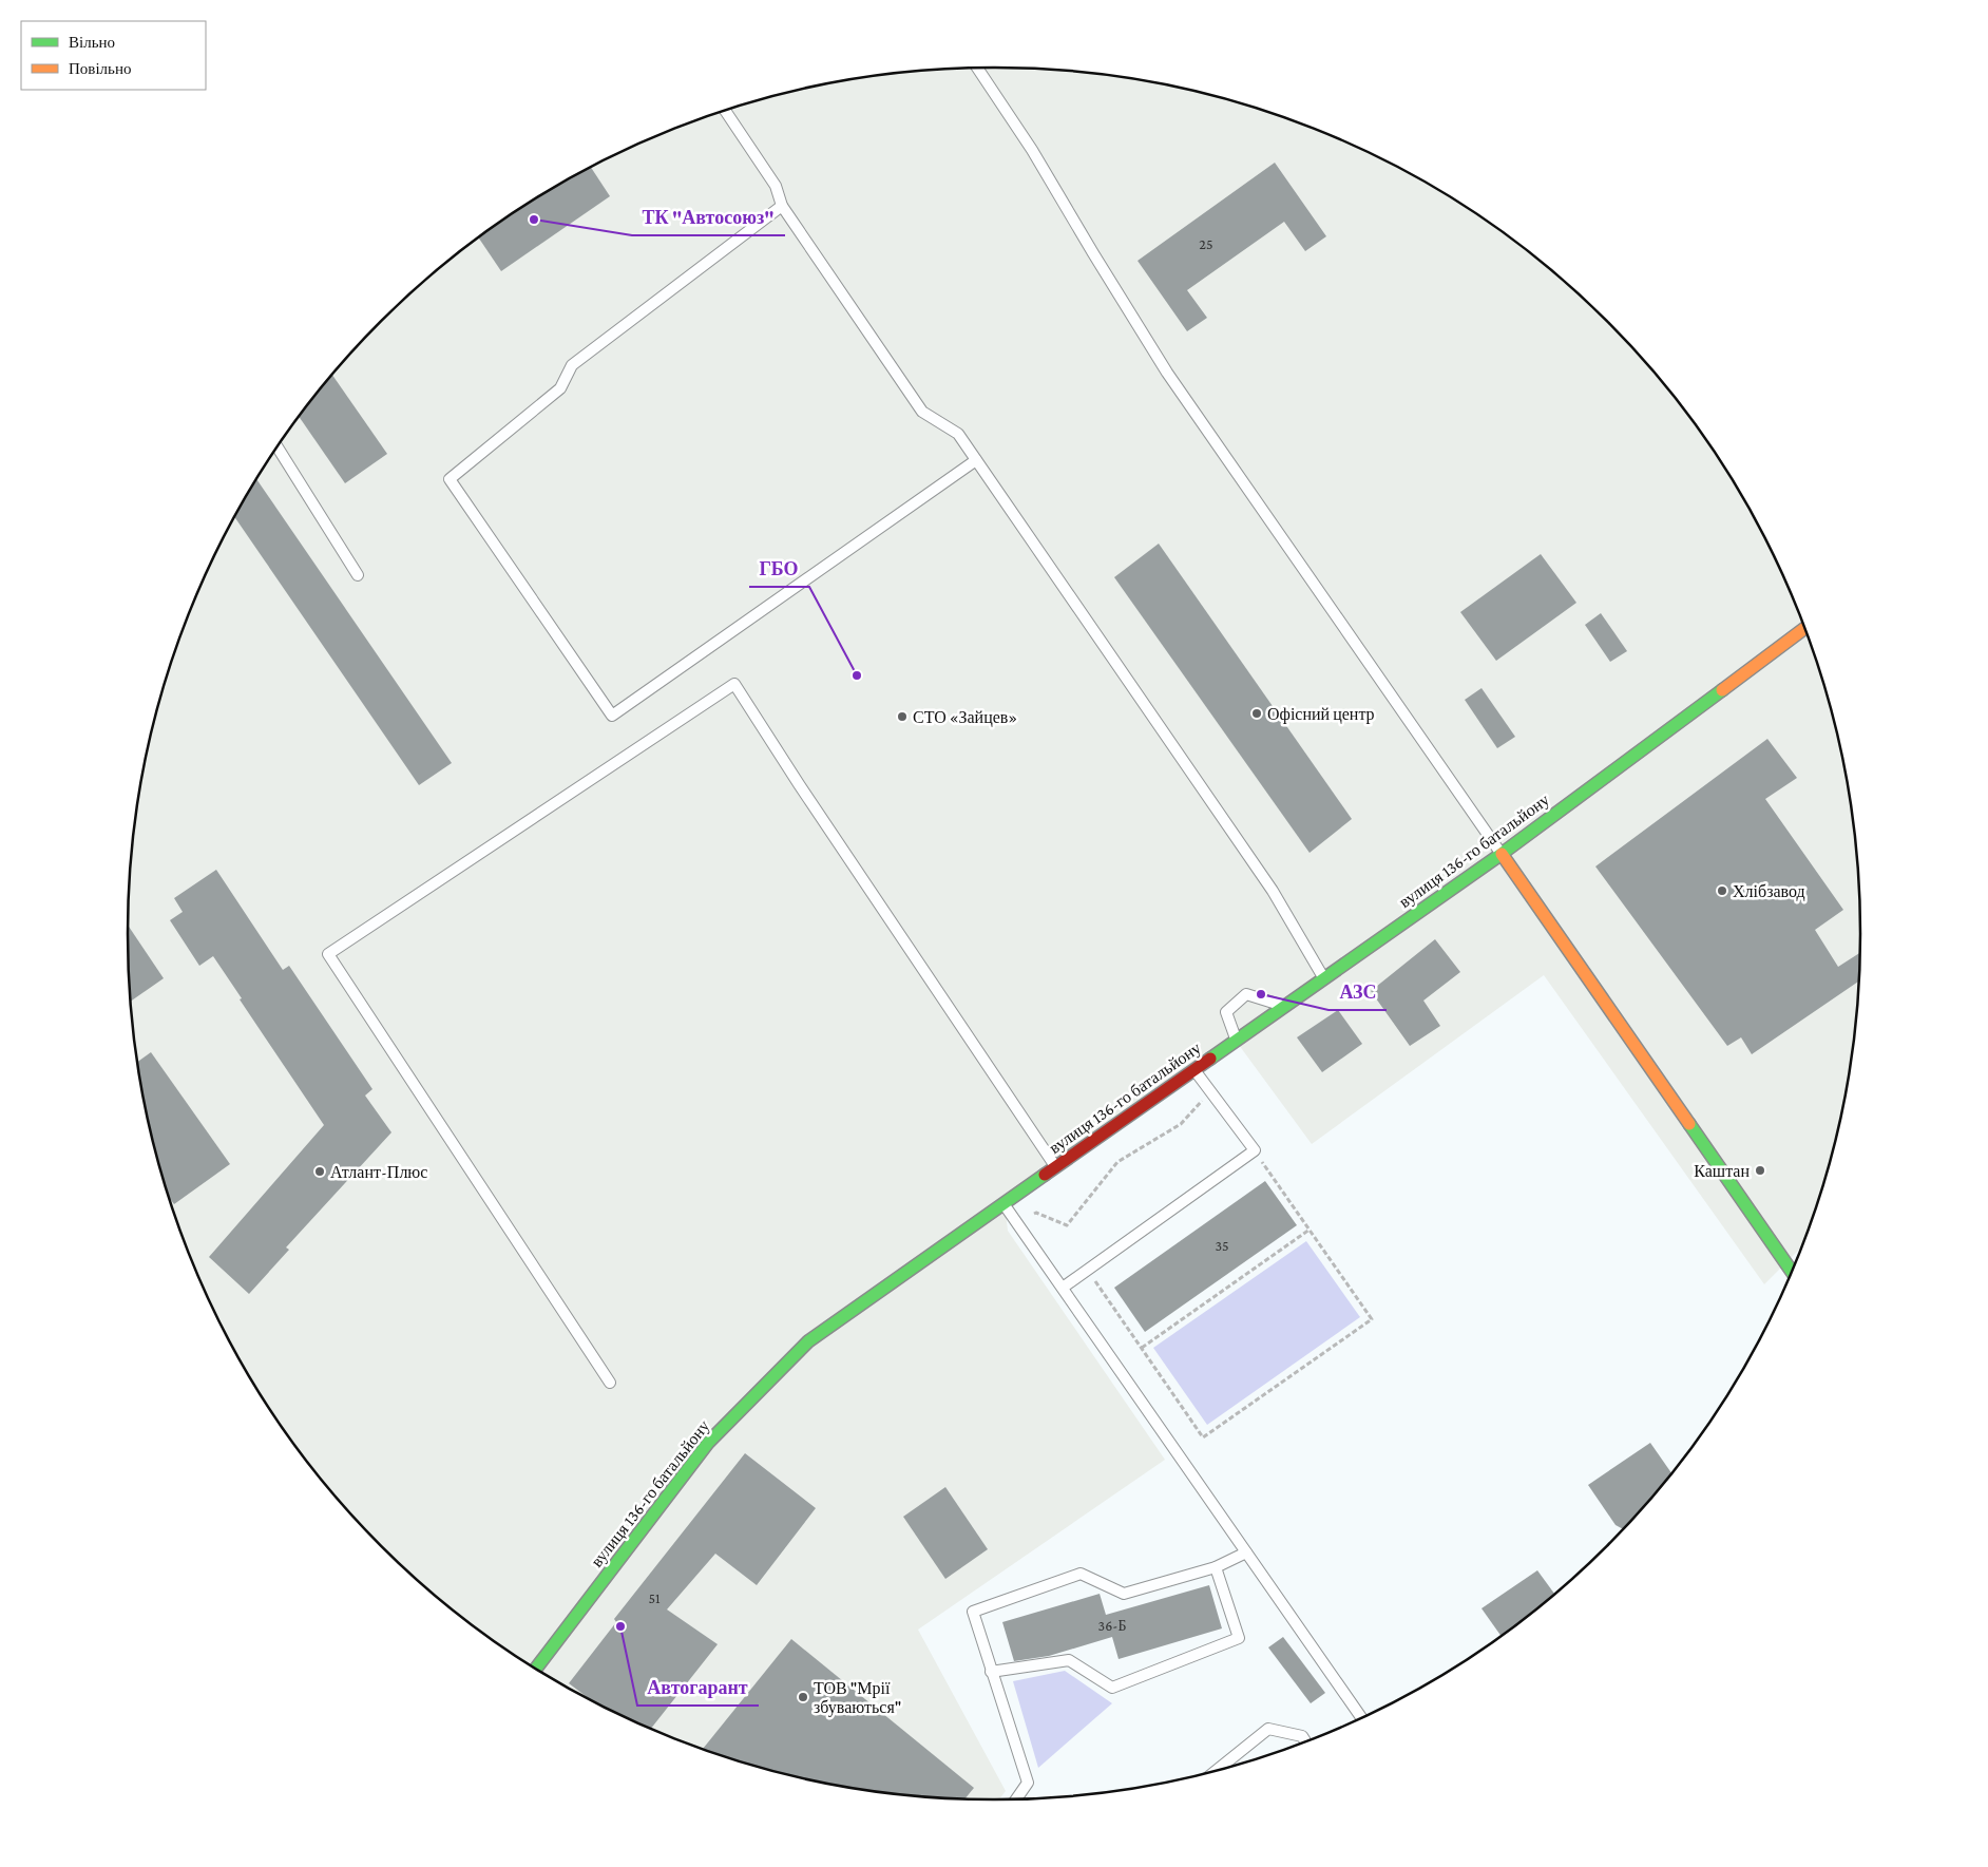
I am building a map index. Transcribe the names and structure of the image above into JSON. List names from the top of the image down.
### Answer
{
  "streets": {
    "street": ["вулиця 136-го батальйону"]
  },
  "places": [
    "ТК \"Автосоюз\"",
    "ГБО",
    "Офісний центр",
    "СТО «Зайцев»",
    "Хлібзавод",
    "АЗС",
    "Каштан",
    "Атлант-Плюс",
    "Автогарант",
    "ТОВ \"Мрії збуваються\""
  ],
  "house_numbers": [
    "25",
    "35",
    "51",
    "36-Б"
  ],
  "legend": ["Вільно", "Повільно"]
}
